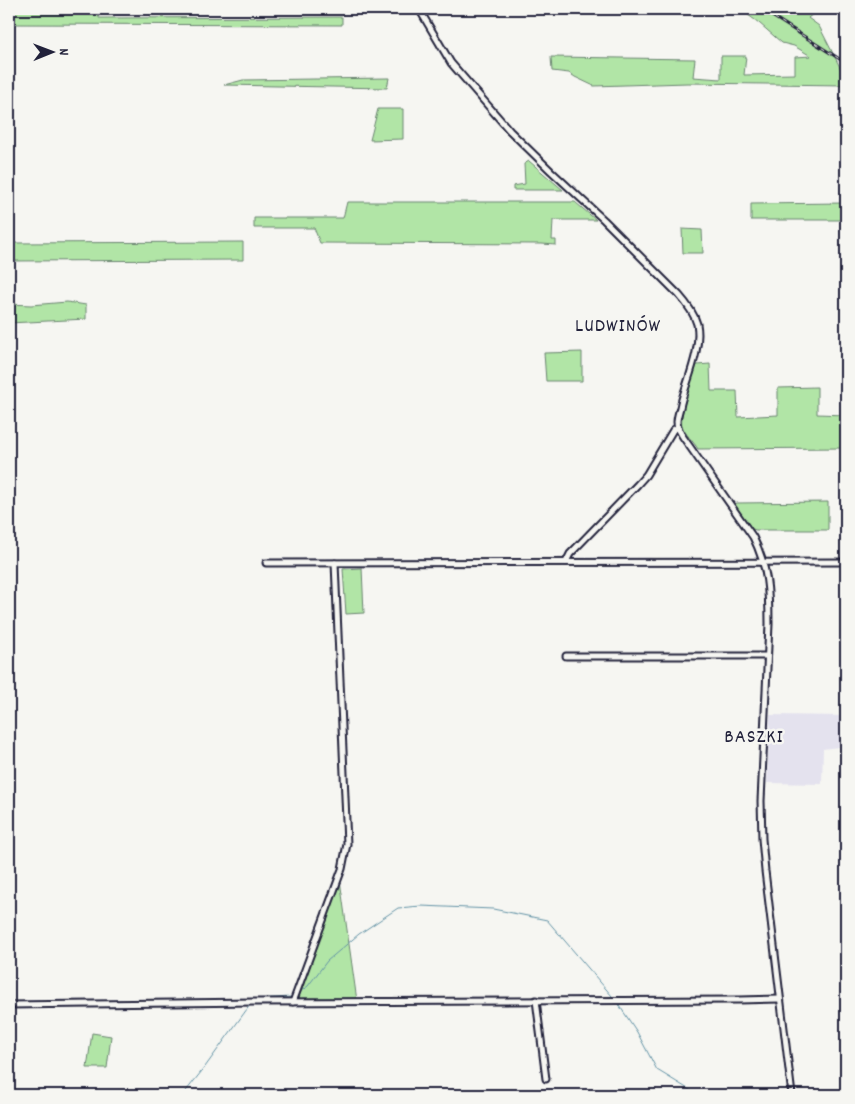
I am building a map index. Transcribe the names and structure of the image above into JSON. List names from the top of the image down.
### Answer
{
  "districts": ["LUDWINÓW", "BASZKI"],
  "north": "right"
}
